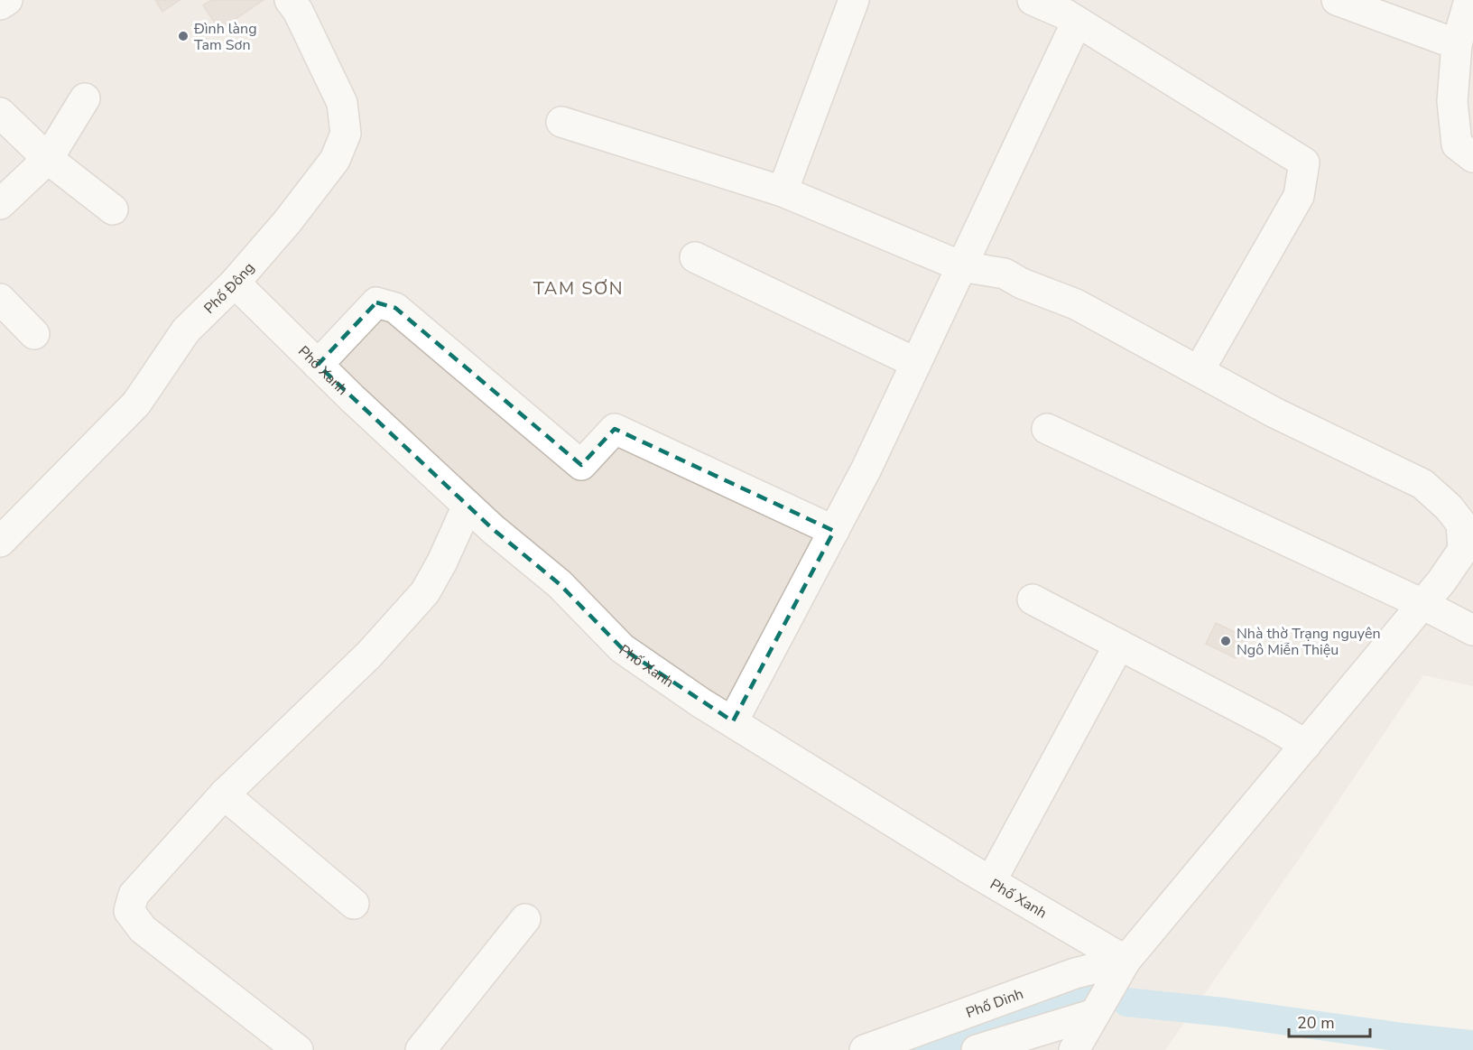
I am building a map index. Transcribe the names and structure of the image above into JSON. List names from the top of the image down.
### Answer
{
  "streets": {
    "street": ["Phố Đông", "Phố Xanh", "Phố Dinh"]
  },
  "crossings": [
    ["Phố Đông", "Phố Xanh"],
    ["Phố Xanh", "Phố Dinh"]
  ],
  "districts": ["TAM SƠN"],
  "places": ["Đình làng Tam Sơn", "Nhà thờ Trạng nguyên Ngô Miễn Thiệu"],
  "scale_bar": "20 m"
}
